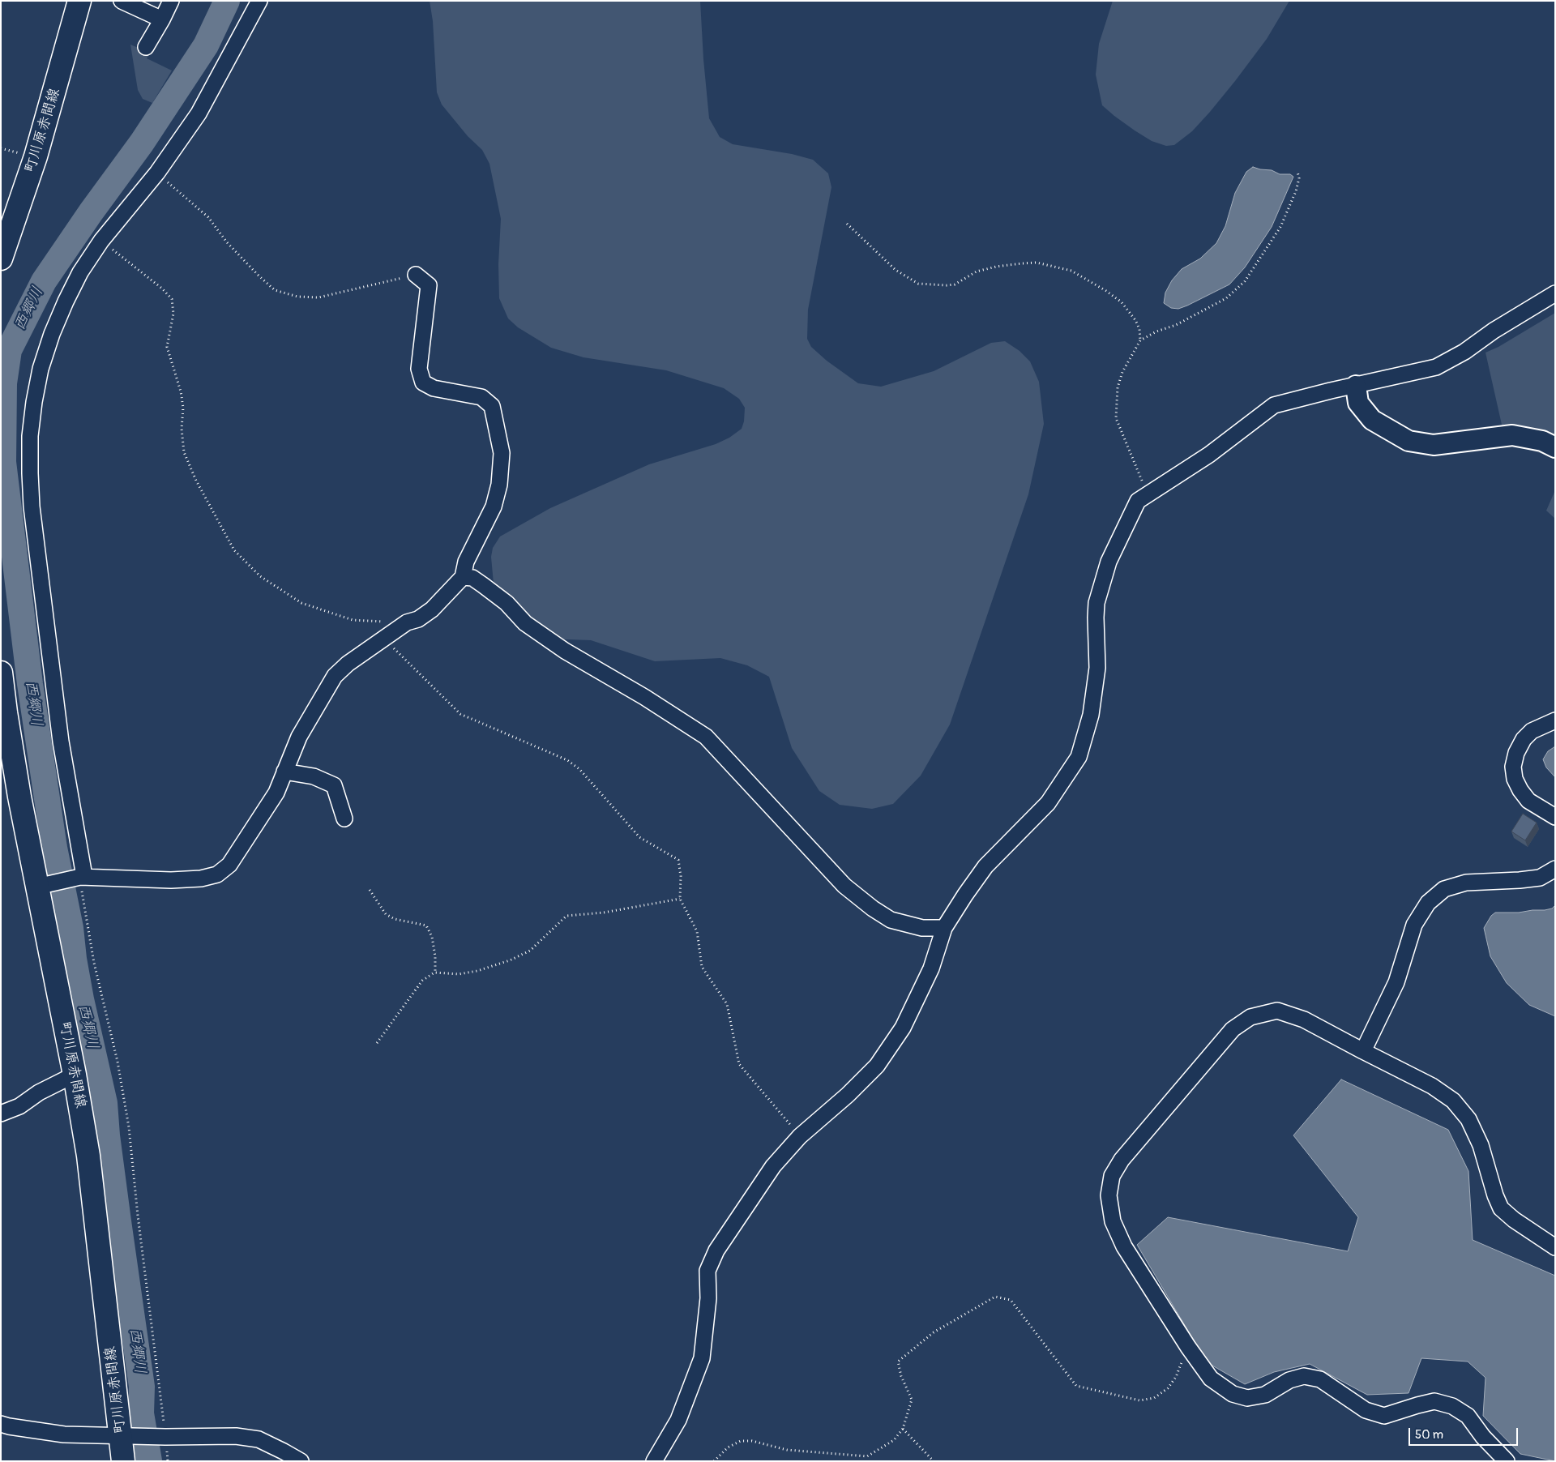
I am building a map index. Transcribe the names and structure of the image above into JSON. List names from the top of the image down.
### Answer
{
  "streets": {
    "main road": ["町川原赤間線"]
  },
  "water": ["西郷川"],
  "scale_bar": "50 m"
}
